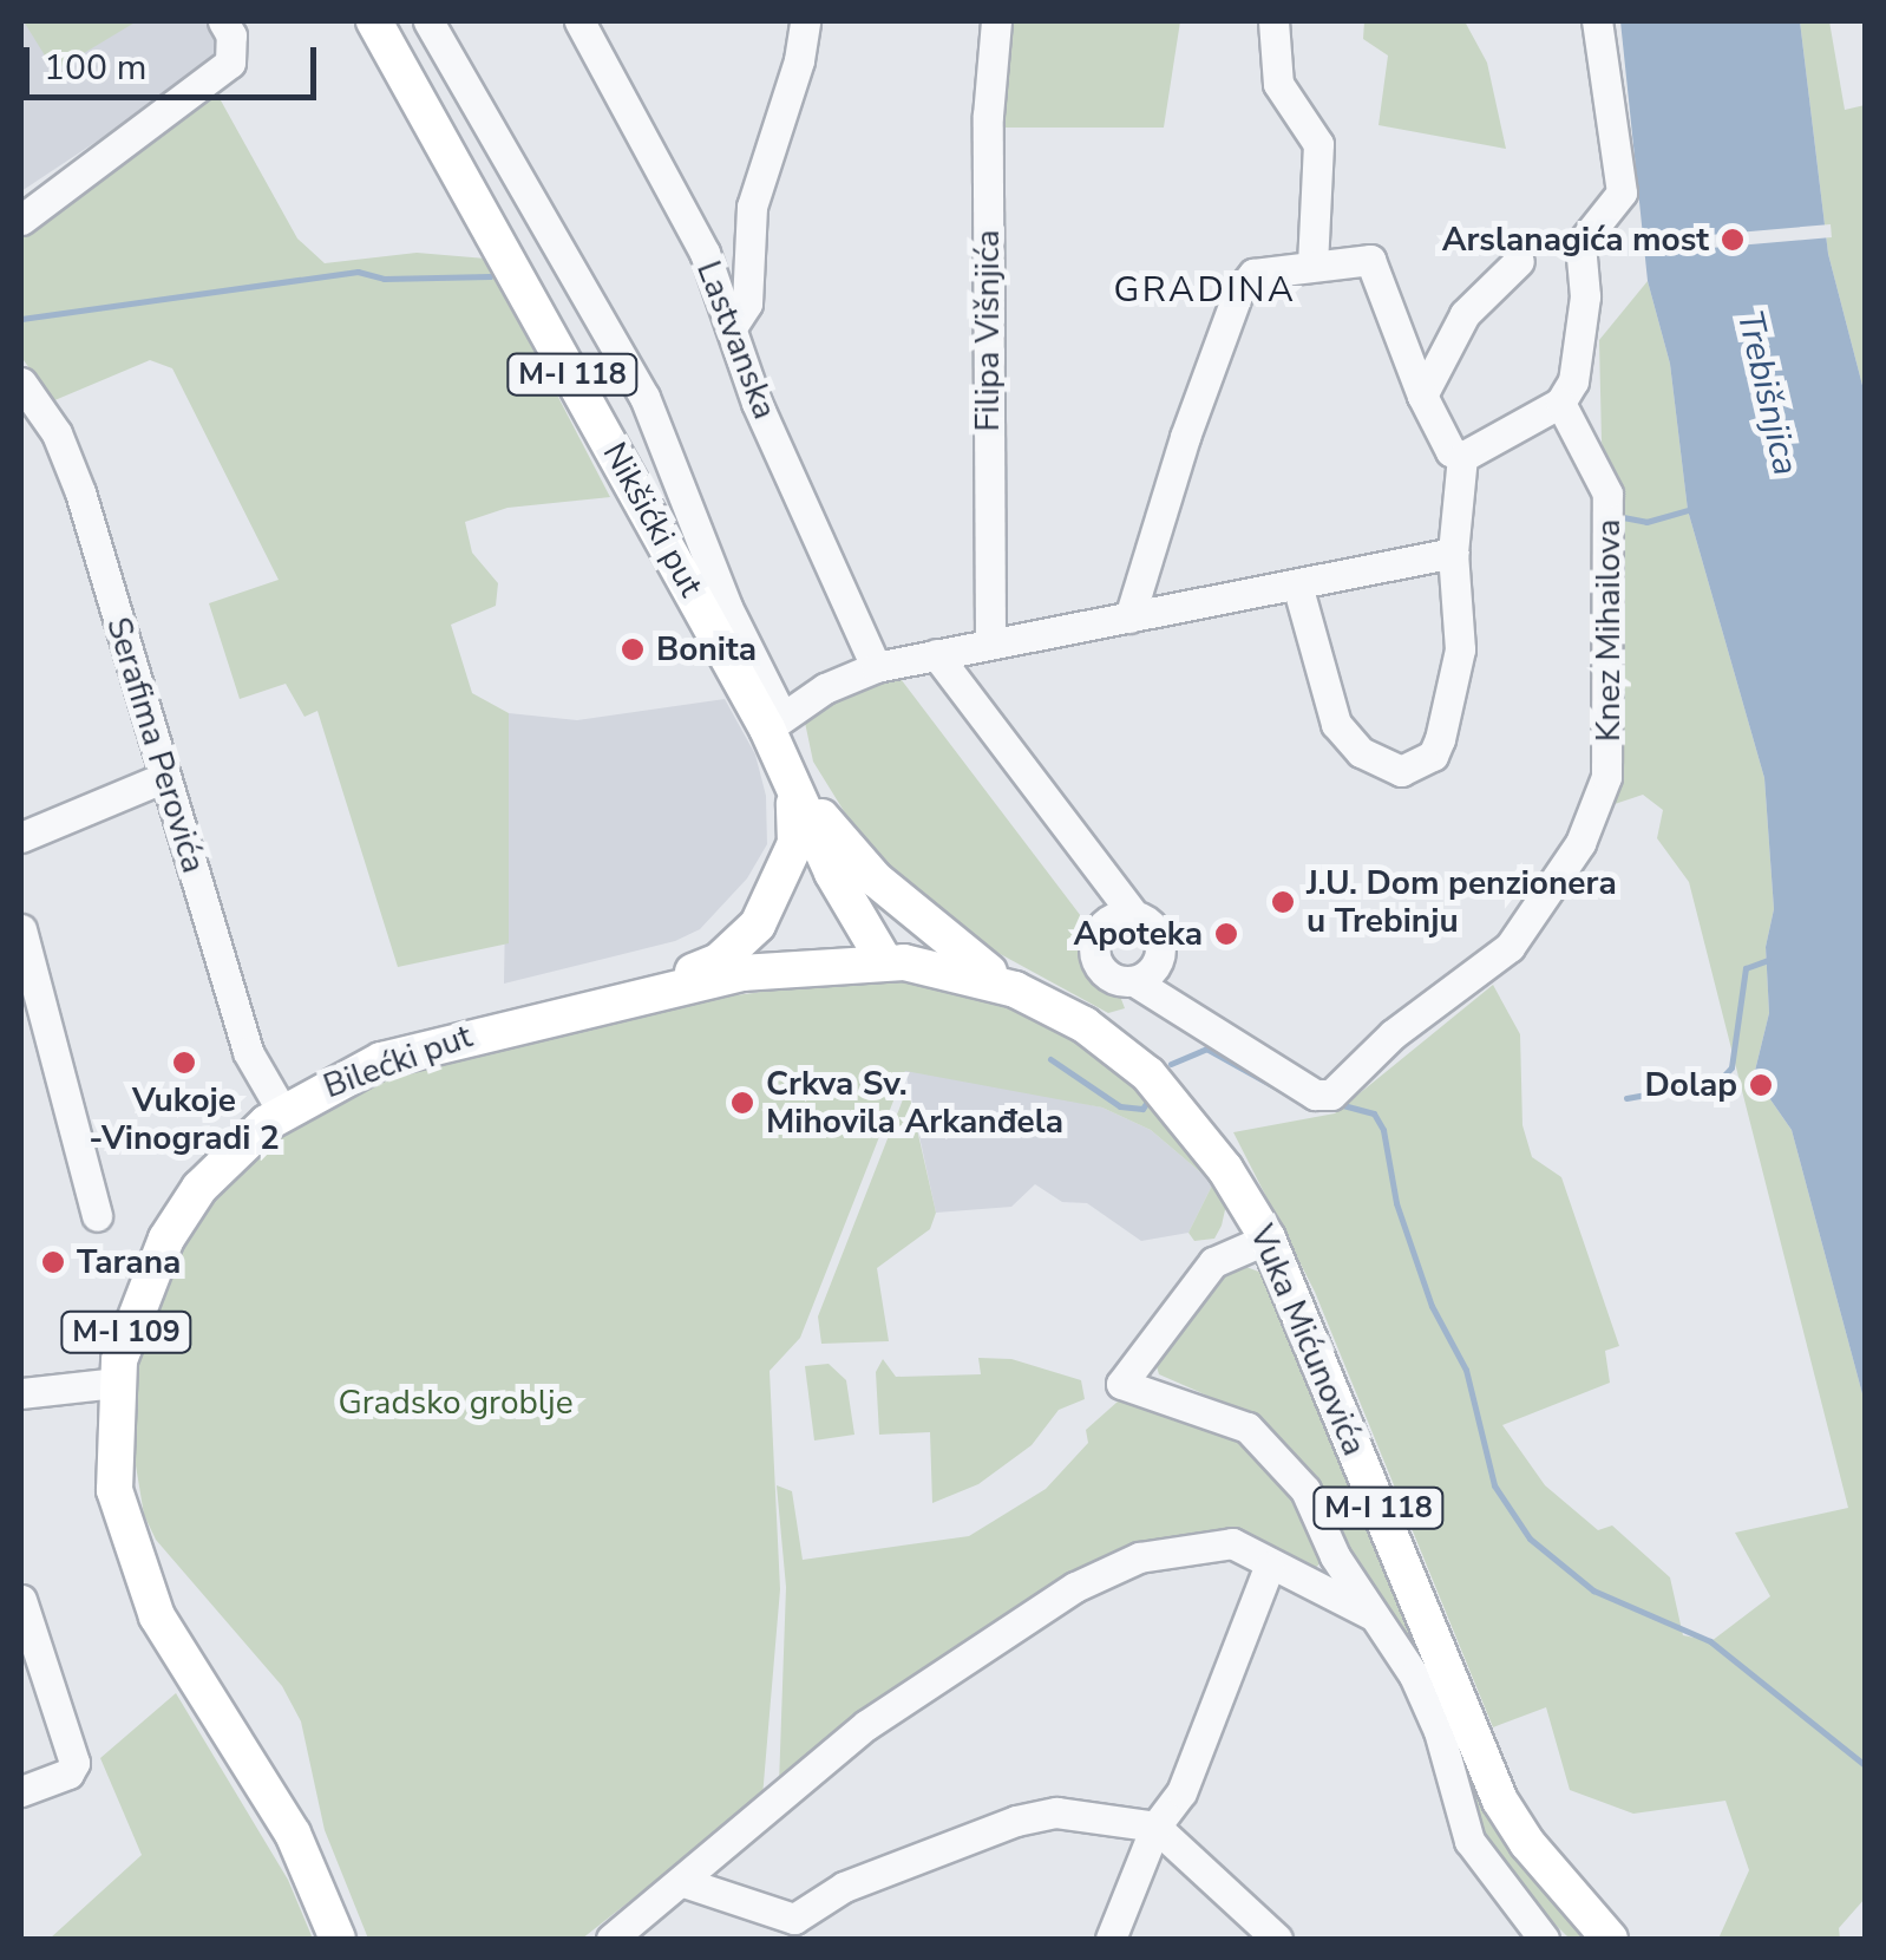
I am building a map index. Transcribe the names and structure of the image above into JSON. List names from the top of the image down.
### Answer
{
  "streets": {
    "main road": [
      "M-I 118",
      "Nikšićki put",
      "Bilećki put",
      "M-I 109",
      "Vuka Mićunovića"
    ],
    "street": [
      "Filipa Višnjića",
      "Lastvanska",
      "Knez Mihailova",
      "Serafima Perovića"
    ]
  },
  "crossings": [
    ["M-I 118", "Nikšićki put"],
    ["M-I 118", "Vuka Mićunovića"],
    ["Nikšićki put", "Bilećki put"],
    ["Nikšićki put", "Vuka Mićunovića"],
    ["Serafima Perovića", "Bilećki put"],
    ["Bilećki put", "Vuka Mićunovića"]
  ],
  "districts": ["GRADINA"],
  "water": ["Trebišnjica"],
  "parks": ["Gradsko groblje"],
  "places": [
    "Arslanagića most",
    "Bonita",
    "J.U. Dom penzionera u Trebinju",
    "Apoteka",
    "Vukoje -Vinogradi 2",
    "Dolap",
    "Crkva Sv. Mihovila Arkanđela",
    "Tarana"
  ],
  "scale_bar": "100 m"
}
